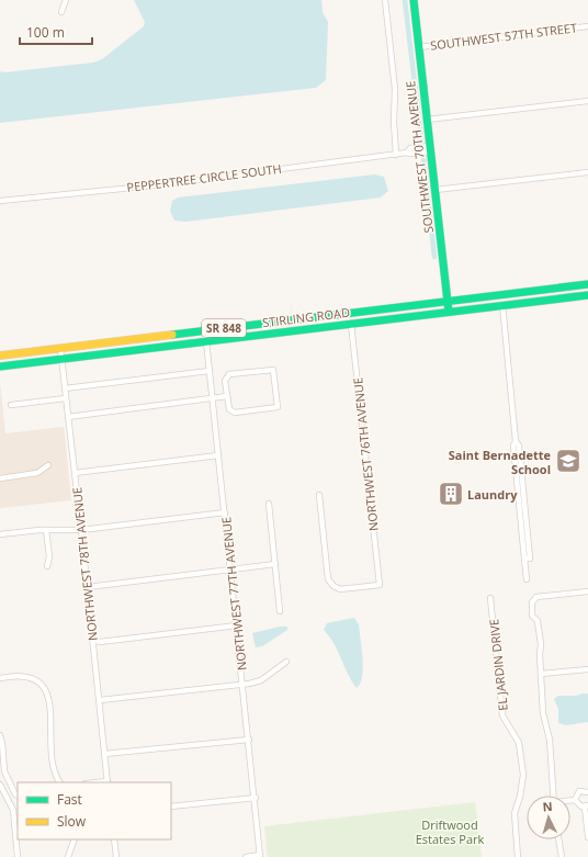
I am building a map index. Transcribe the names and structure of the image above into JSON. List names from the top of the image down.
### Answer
{
  "streets": {
    "main road": ["SOUTHWEST 70TH AVENUE", "STIRLING ROAD", "SR 848"],
    "street": [
      "SOUTHWEST 57TH STREET",
      "PEPPERTREE CIRCLE SOUTH",
      "NORTHWEST 76TH AVENUE",
      "NORTHWEST 78TH AVENUE",
      "NORTHWEST 77TH AVENUE",
      "EL JARDIN DRIVE"
    ]
  },
  "crossings": [
    ["SOUTHWEST 57TH STREET", "SOUTHWEST 70TH AVENUE"],
    ["SOUTHWEST 70TH AVENUE", "PEPPERTREE CIRCLE SOUTH"],
    ["SOUTHWEST 70TH AVENUE", "STIRLING ROAD"],
    ["STIRLING ROAD", "NORTHWEST 76TH AVENUE"],
    ["STIRLING ROAD", "NORTHWEST 78TH AVENUE"],
    ["STIRLING ROAD", "NORTHWEST 77TH AVENUE"]
  ],
  "parks": ["Driftwood Estates Park"],
  "places": {
    "school or university": ["Saint Bernadette School"],
    "building": ["Laundry"]
  },
  "legend": ["Fast", "Slow"],
  "scale_bar": "100 m",
  "north": "top"
}
